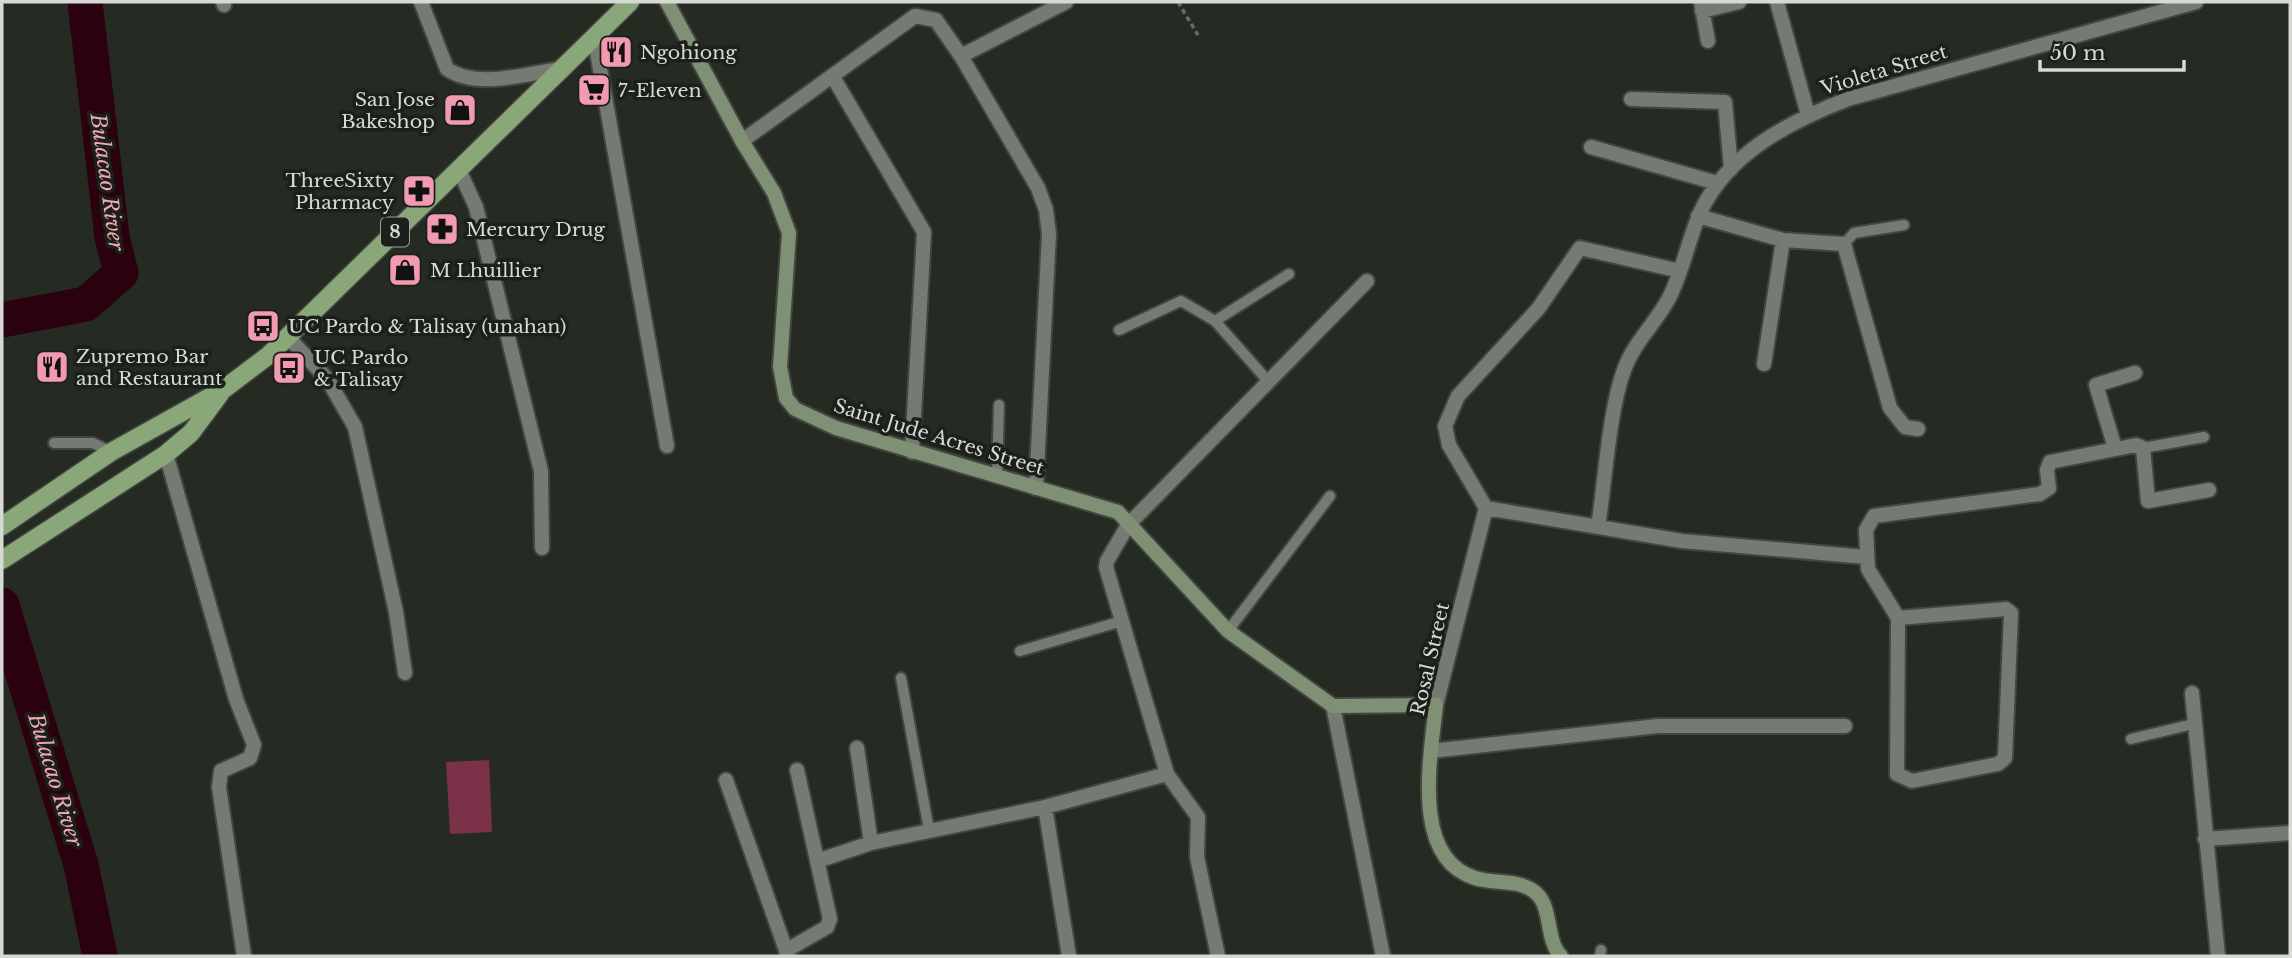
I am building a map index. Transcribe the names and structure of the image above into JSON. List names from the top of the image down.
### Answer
{
  "streets": {
    "main road": ["8"],
    "street": ["Violeta Street", "Saint Jude Acres Street", "Rosal Street"]
  },
  "water": ["Bulacao River"],
  "places": {
    "restaurant": ["Ngohiong", "Zupremo Bar and Restaurant"],
    "supermarket": ["7-Eleven"],
    "shop": ["San Jose Bakeshop", "M Lhuillier"],
    "pharmacy": ["ThreeSixty Pharmacy", "Mercury Drug"],
    "bus stop": ["UC Pardo & Talisay (unahan)", "UC Pardo & Talisay"]
  },
  "scale_bar": "50 m"
}
